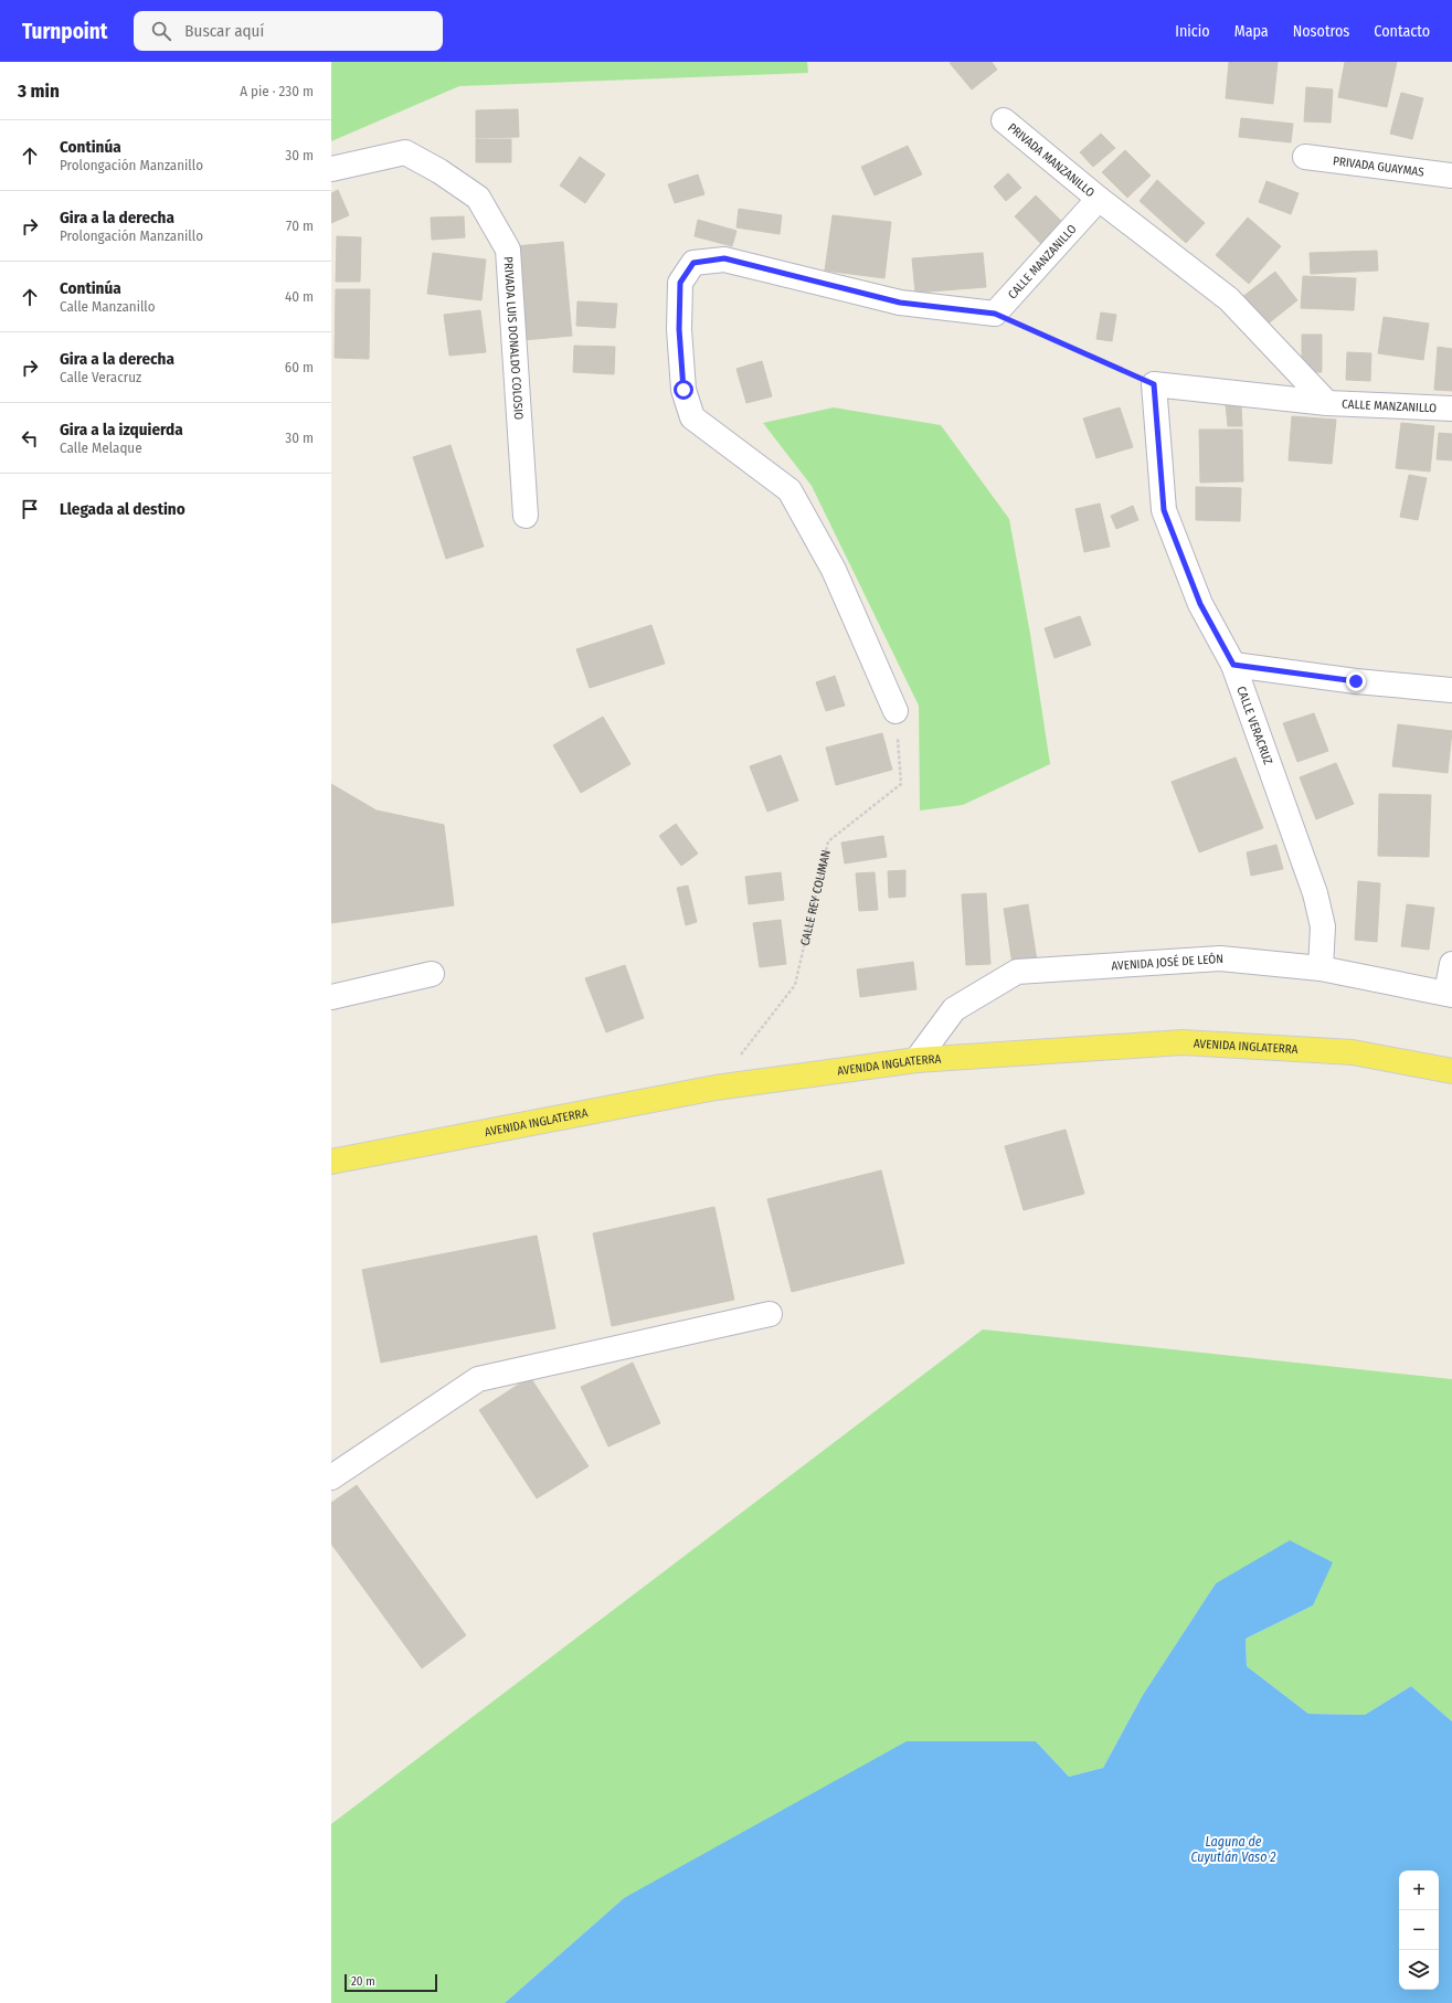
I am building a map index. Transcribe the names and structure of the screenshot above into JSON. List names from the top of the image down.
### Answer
{
  "streets": {
    "main road": ["AVENIDA INGLATERRA"],
    "street": [
      "PRIVADA MANZANILLO",
      "PRIVADA GUAYMAS",
      "CALLE MANZANILLO",
      "PRIVADA LUIS DONALDO COLOSIO",
      "CALLE VERACRUZ",
      "AVENIDA JOSÉ DE LEÓN"
    ],
    "path": ["CALLE REY COLIMAN"]
  },
  "crossings": [
    ["PRIVADA MANZANILLO", "CALLE MANZANILLO"],
    ["CALLE MANZANILLO", "CALLE VERACRUZ"],
    ["CALLE VERACRUZ", "AVENIDA JOSÉ DE LEÓN"],
    ["CALLE REY COLIMAN", "AVENIDA INGLATERRA"],
    ["AVENIDA JOSÉ DE LEÓN", "AVENIDA INGLATERRA"]
  ],
  "water": ["Laguna de Cuyutlán Vaso 2"],
  "scale_bar": "20 m",
  "page": {
    "header": "Turnpoint",
    "search": "Buscar aquí",
    "nav": [
      "Inicio",
      "Mapa",
      "Nosotros",
      "Contacto"
    ],
    "heading": ["3 min", "A pie · 230 m"],
    "list": [
      ["Continúa", "Prolongación Manzanillo", "30 m"],
      ["Gira a la derecha", "Prolongación Manzanillo", "70 m"],
      ["Continúa", "Calle Manzanillo", "40 m"],
      ["Gira a la derecha", "Calle Veracruz", "60 m"],
      ["Gira a la izquierda", "Calle Melaque", "30 m"],
      "Llegada al destino"
    ],
    "map_buttons": ["+", "−"],
    "scale": "20 m"
  }
}
